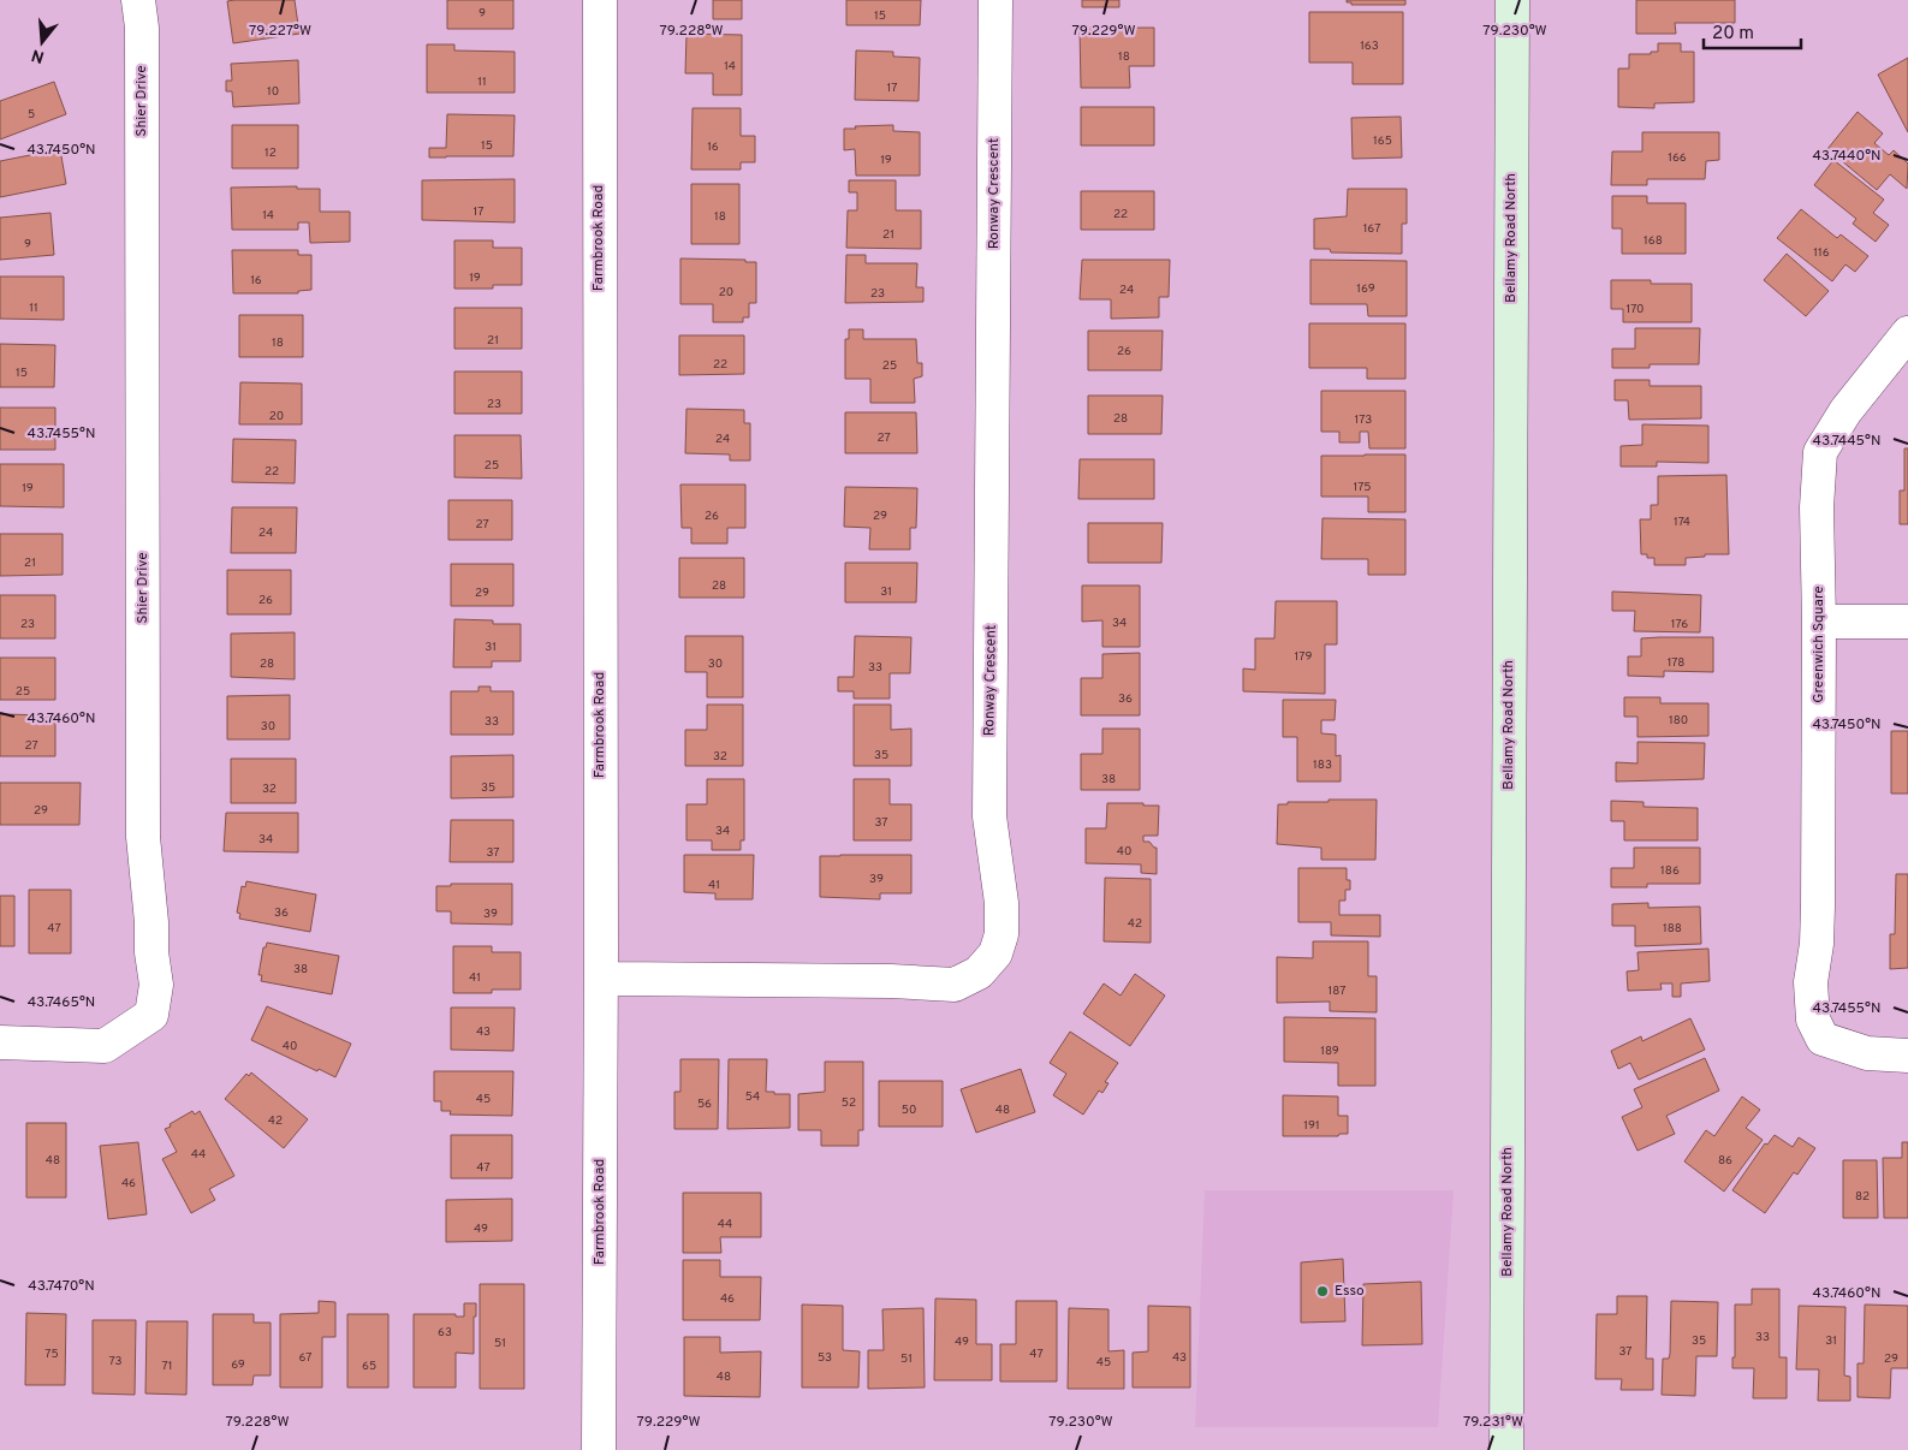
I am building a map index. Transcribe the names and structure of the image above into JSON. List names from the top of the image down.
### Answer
{
  "streets": {
    "street": [
      "Shier Drive",
      "Ronway Crescent",
      "Farmbrook Road",
      "Bellamy Road North",
      "Greenwich Square"
    ]
  },
  "crossings": [
    ["Ronway Crescent", "Farmbrook Road"]
  ],
  "places": ["Esso"],
  "house_numbers": [
    "9",
    "15",
    "163",
    "18",
    "14",
    "11",
    "17",
    "10",
    "5",
    "165",
    "15",
    "16",
    "12",
    "166",
    "19",
    "17",
    "22",
    "14",
    "18",
    "167",
    "21",
    "168",
    "9",
    "116",
    "19",
    "16",
    "169",
    "24",
    "20",
    "23",
    "11",
    "170",
    "21",
    "18",
    "26",
    "22",
    "25",
    "15",
    "23",
    "20",
    "28",
    "173",
    "27",
    "24",
    "25",
    "22",
    "175",
    "19",
    "26",
    "29",
    "174",
    "27",
    "24",
    "21",
    "28",
    "31",
    "29",
    "26",
    "34",
    "23",
    "176",
    "31",
    "179",
    "178",
    "28",
    "30",
    "33",
    "25",
    "36",
    "180",
    "33",
    "30",
    "27",
    "35",
    "32",
    "183",
    "38",
    "35",
    "32",
    "29",
    "37",
    "34",
    "34",
    "40",
    "37",
    "186",
    "39",
    "41",
    "36",
    "39",
    "42",
    "47",
    "188",
    "38",
    "41",
    "187",
    "43",
    "40",
    "189",
    "54",
    "45",
    "52",
    "56",
    "50",
    "48",
    "42",
    "191",
    "44",
    "48",
    "86",
    "47",
    "46",
    "82",
    "44",
    "49",
    "46",
    "63",
    "33",
    "35",
    "31",
    "49",
    "51",
    "37",
    "75",
    "47",
    "67",
    "53",
    "43",
    "51",
    "29",
    "73",
    "45",
    "69",
    "71",
    "65",
    "48"
  ],
  "scale_bar": "20 m",
  "north": "bottom",
  "coordinates": [
    "79.227°W",
    "79.228°W",
    "79.229°W",
    "79.230°W",
    "43.7450°N",
    "43.7440°N",
    "43.7455°N",
    "43.7445°N",
    "43.7460°N",
    "43.7465°N",
    "43.7470°N",
    "79.231°W"
  ]
}
